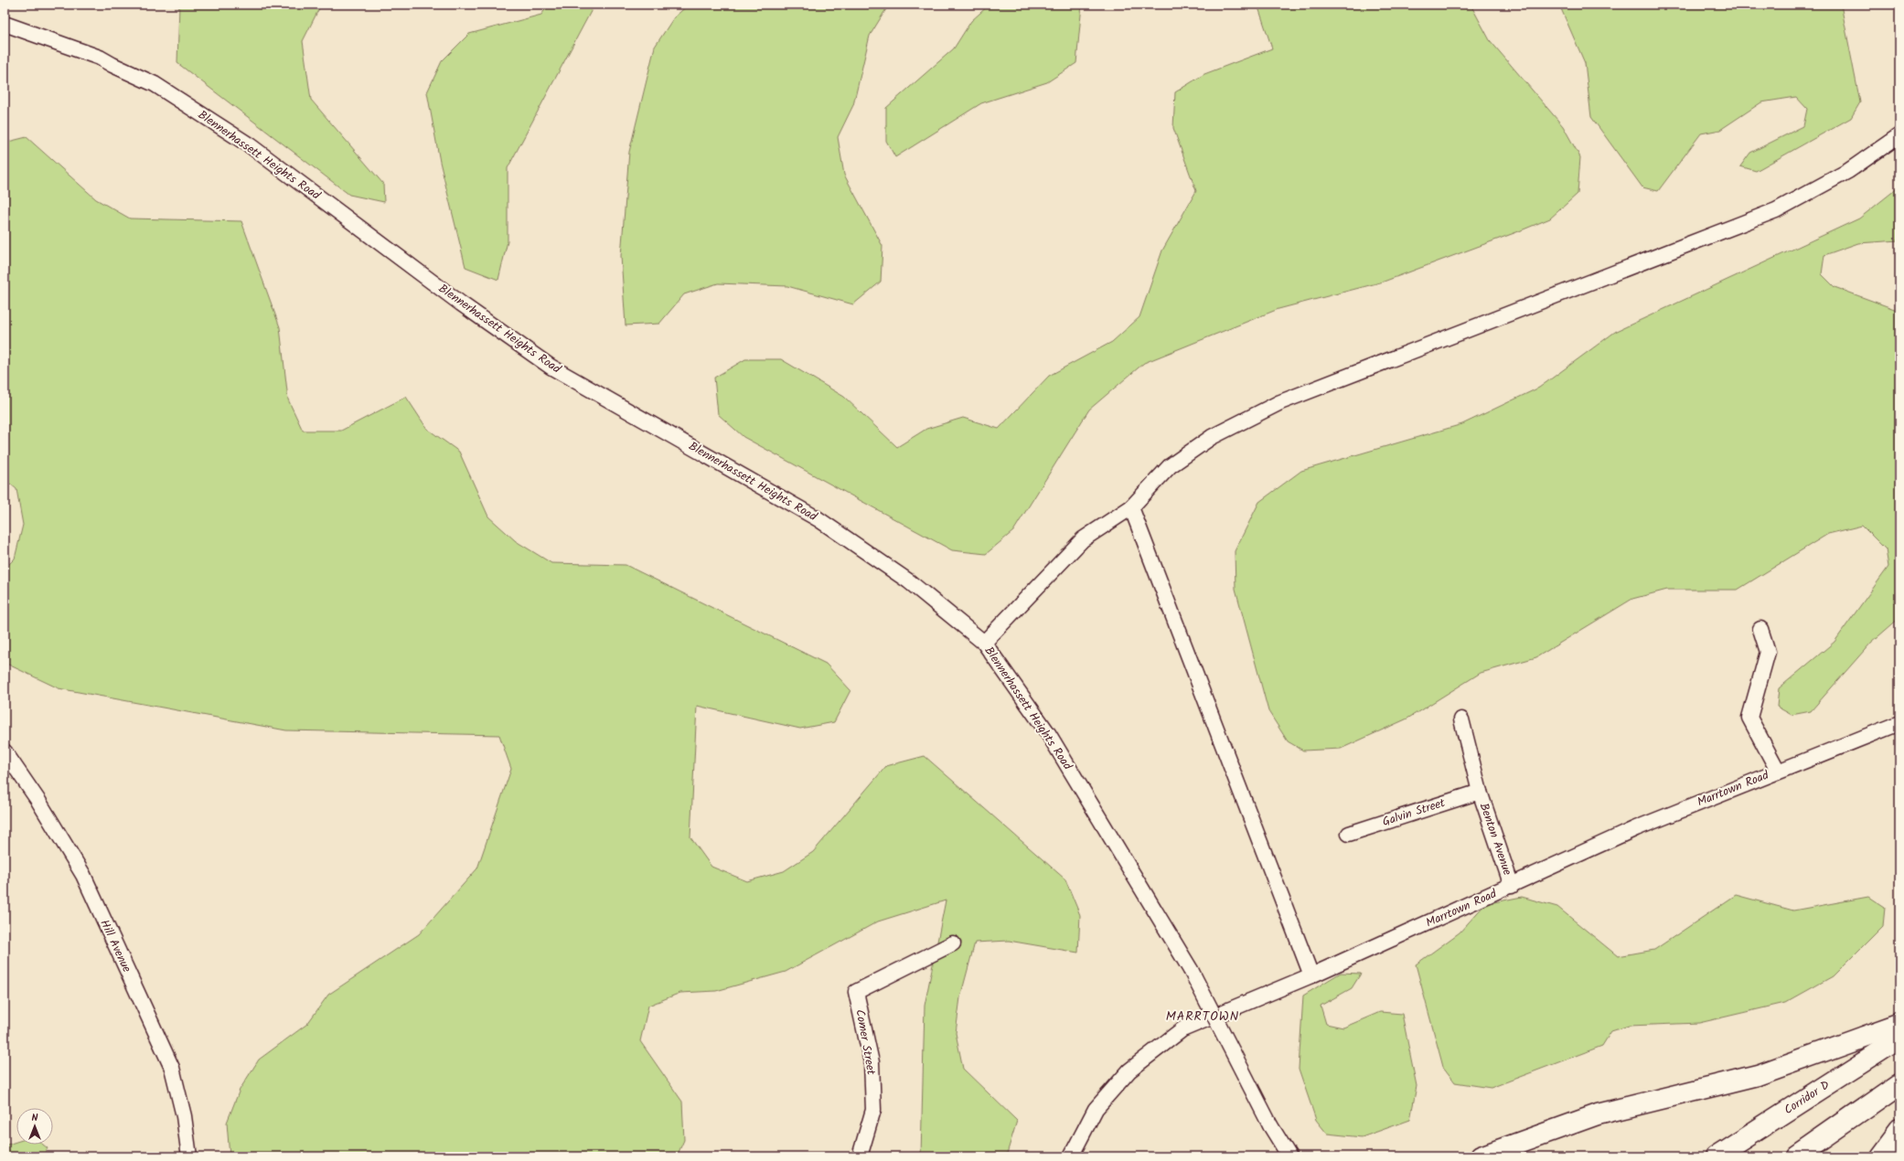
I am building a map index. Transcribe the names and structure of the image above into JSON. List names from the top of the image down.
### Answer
{
  "streets": {
    "highway": ["Corridor D"],
    "street": [
      "Blennerhassett Heights Road",
      "Marrtown Road",
      "Galvin Street",
      "Benton Avenue",
      "Hill Avenue",
      "Comer Street"
    ]
  },
  "crossings": [
    ["Marrtown Road", "Benton Avenue"],
    ["Galvin Street", "Benton Avenue"]
  ],
  "districts": ["MARRTOWN"],
  "north": "top"
}
